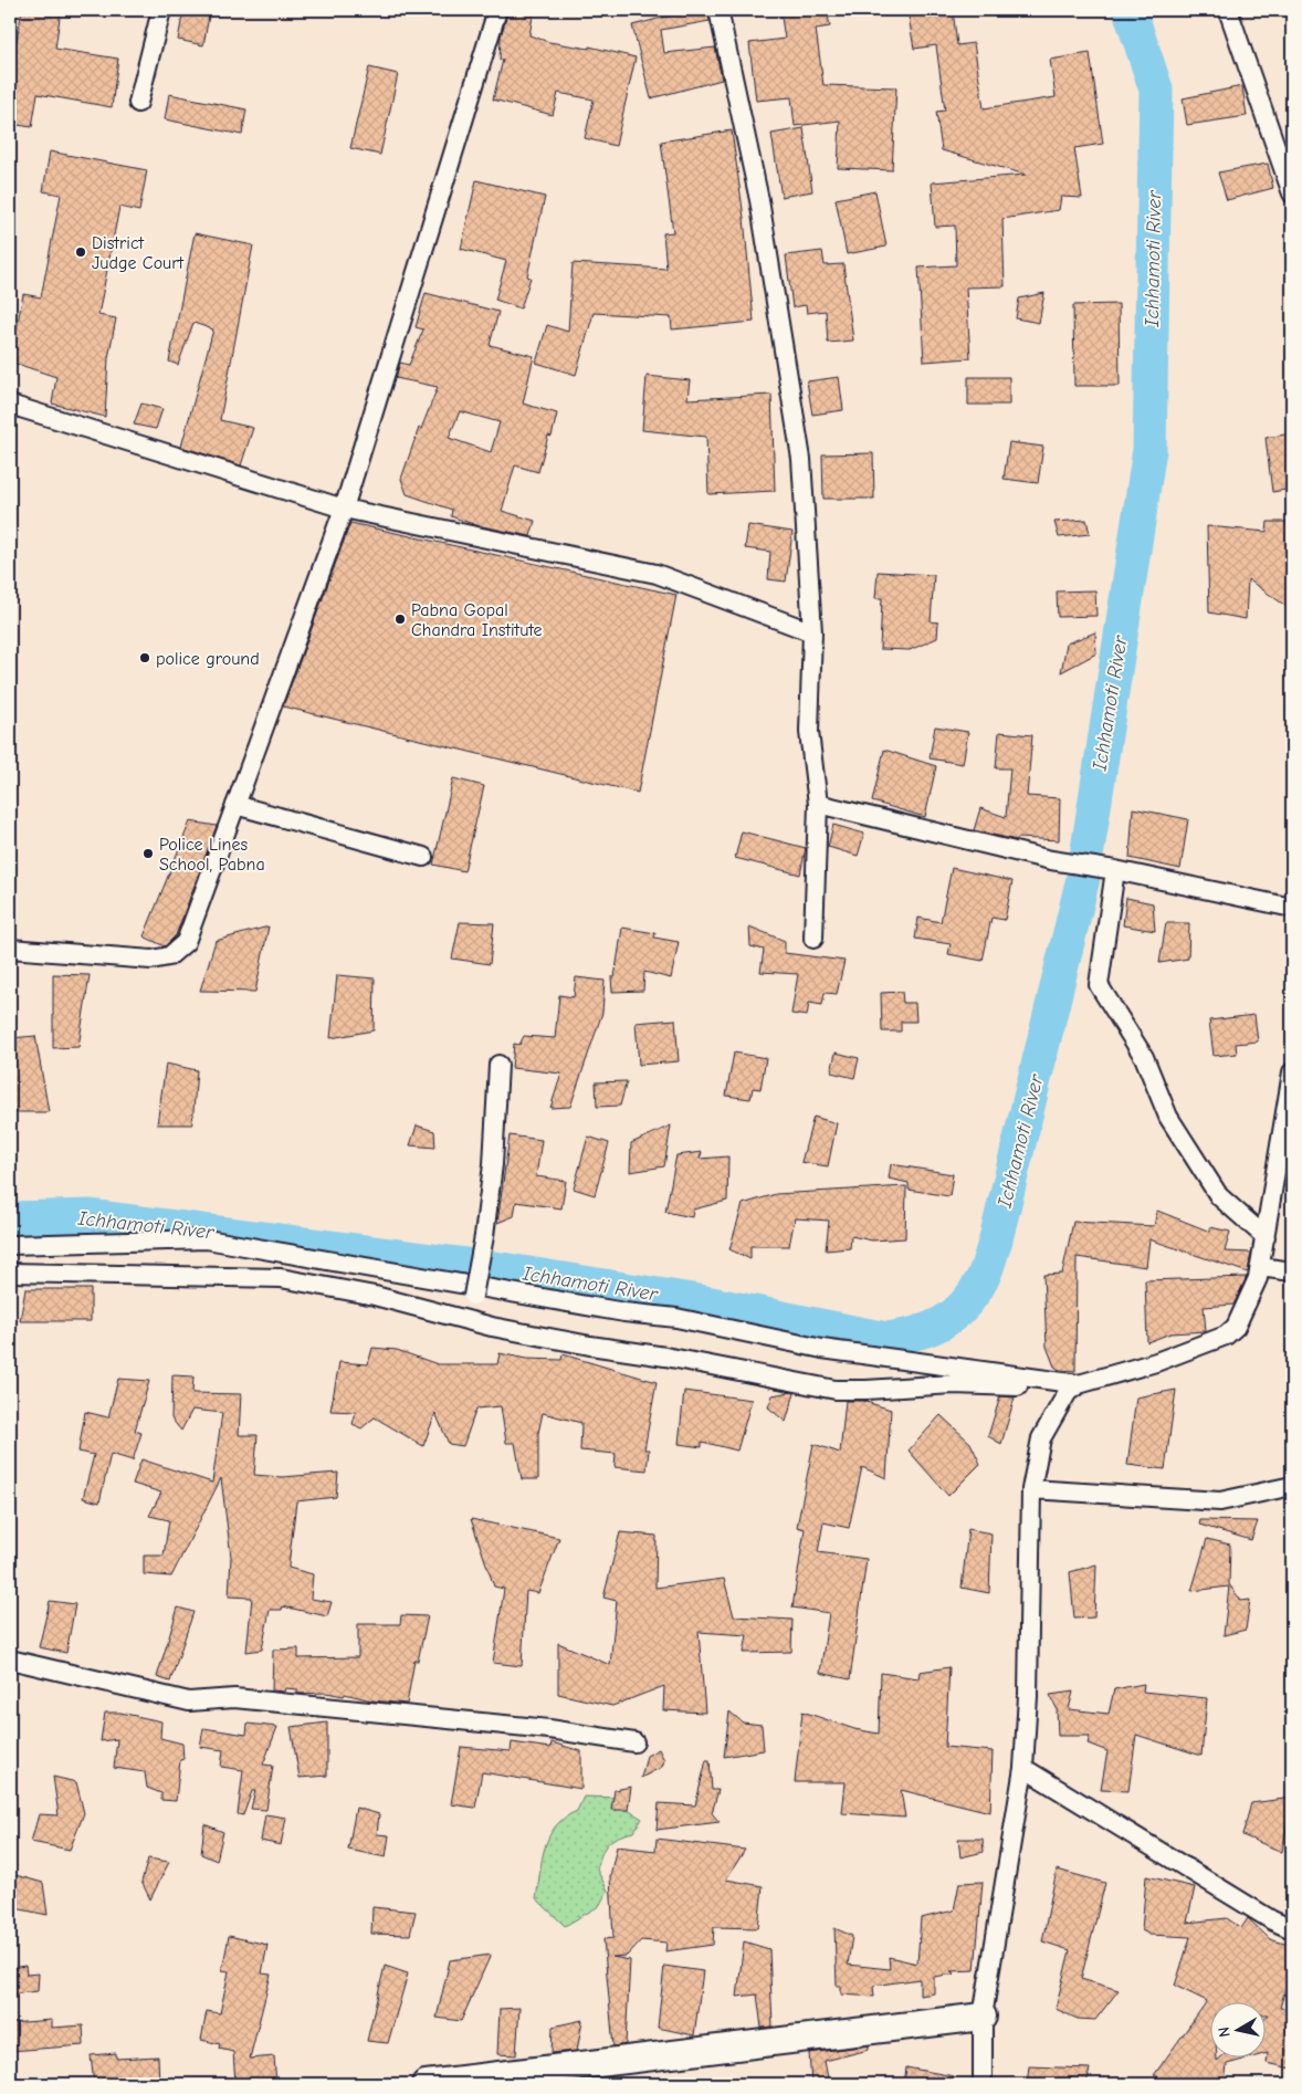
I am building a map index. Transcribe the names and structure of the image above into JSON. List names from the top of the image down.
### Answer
{
  "water": ["Ichhamoti River"],
  "places": [
    "District Judge Court",
    "Pabna Gopal Chandra Institute",
    "police ground",
    "Police Lines School, Pabna"
  ],
  "north": "left"
}
